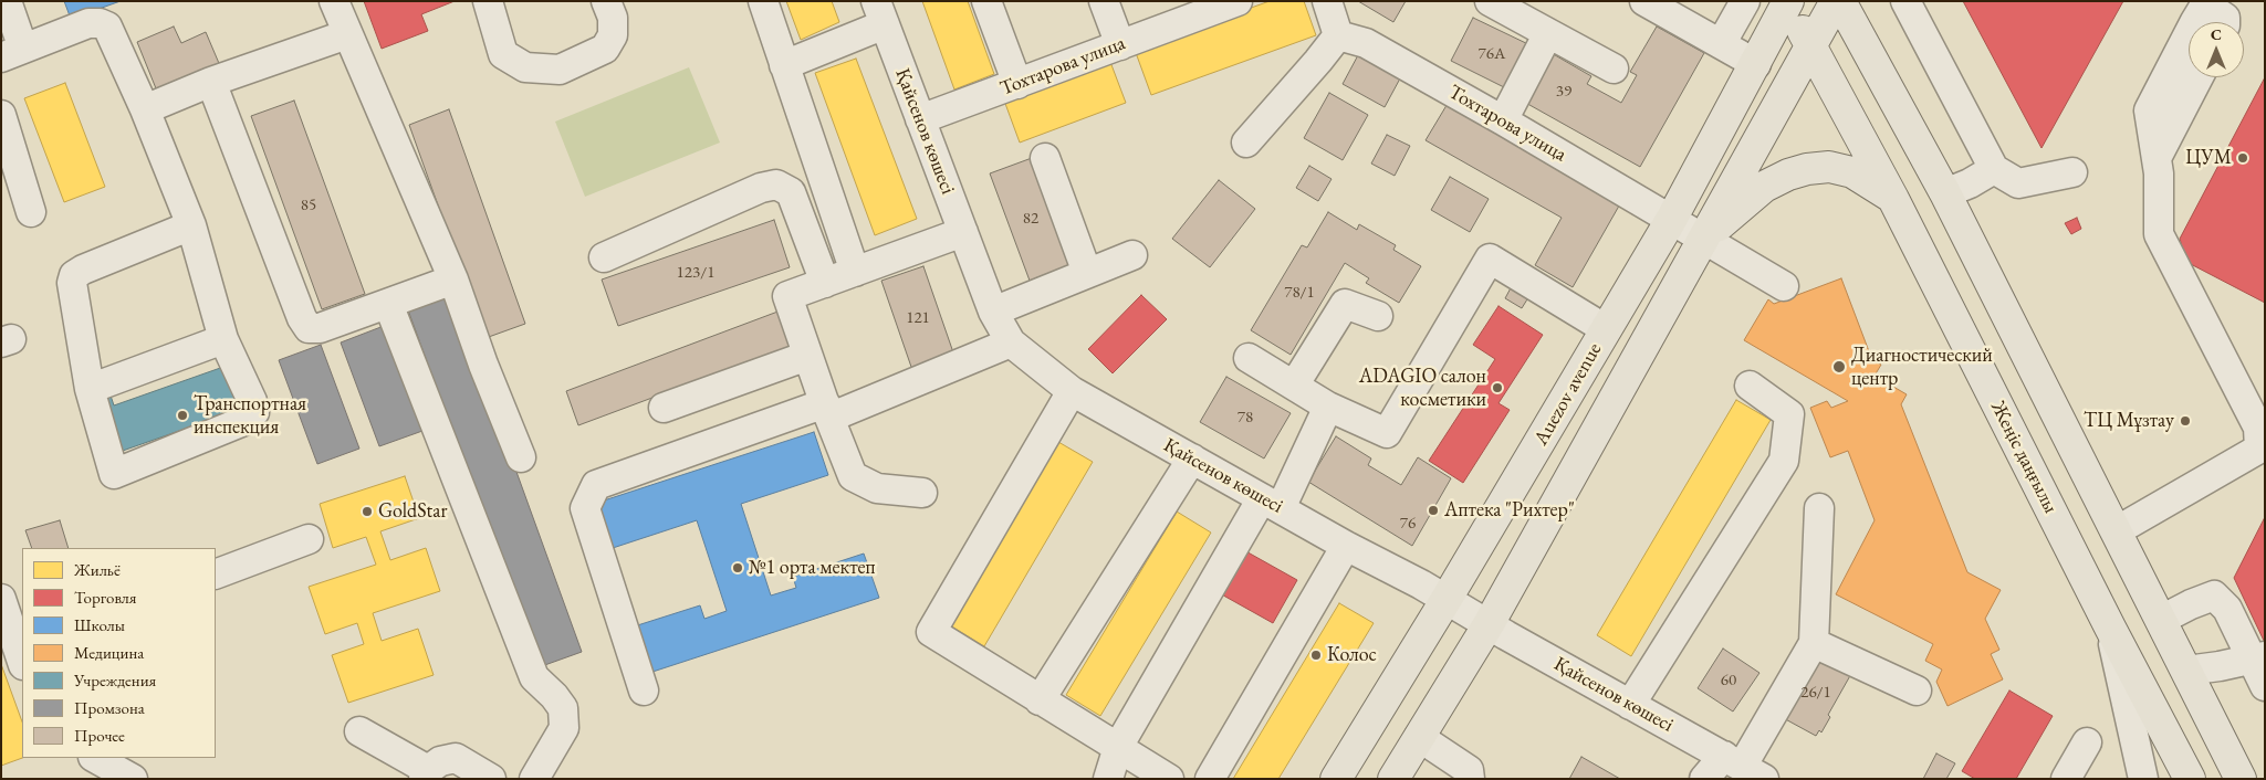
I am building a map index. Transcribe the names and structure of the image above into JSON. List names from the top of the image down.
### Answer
{
  "streets": {
    "main road": ["Auezov avenue", "Жеңіс даңғылы"],
    "street": ["Тохтарова улица", "Қайсенов көшесі"]
  },
  "crossings": [
    ["Тохтарова улица", "Қайсенов көшесі"],
    ["Тохтарова улица", "Auezov avenue"],
    ["Қайсенов көшесі", "Auezov avenue"],
    ["Auezov avenue", "Жеңіс даңғылы"]
  ],
  "places": [
    "ЦУМ",
    "Диагностический центр",
    "ADAGIO салон косметики",
    "Транспортная инспекция",
    "ТЦ Мұзтау",
    "Аптека \"Рихтер\"",
    "GoldStar",
    "№1 орта мектеп",
    "Колос"
  ],
  "house_numbers": [
    "76А",
    "39",
    "85",
    "82",
    "123/1",
    "78/1",
    "121",
    "78",
    "76",
    "60",
    "26/1"
  ],
  "legend": [
    "Жильё",
    "Торговля",
    "Школы",
    "Медицина",
    "Учреждения",
    "Промзона",
    "Прочее"
  ],
  "north": "top"
}
